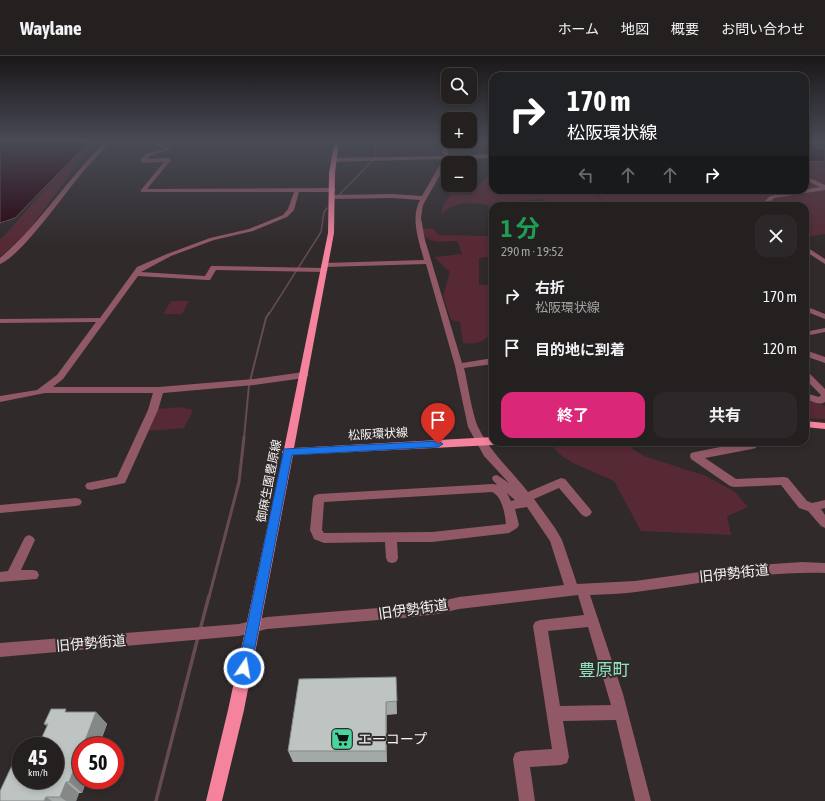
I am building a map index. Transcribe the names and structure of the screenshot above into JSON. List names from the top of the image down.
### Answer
{
  "streets": {
    "main road": ["松阪環状線", "御麻生園豊原線"],
    "street": ["旧伊勢街道"]
  },
  "crossings": [
    ["松阪環状線", "御麻生園豊原線"],
    ["御麻生園豊原線", "旧伊勢街道"]
  ],
  "districts": ["豊原町"],
  "places": {
    "supermarket": ["エーコープ"]
  },
  "page": {
    "header": "Waylane",
    "nav": [
      "ホーム",
      "地図",
      "概要",
      "お問い合わせ"
    ],
    "map_buttons": ["+", "−"],
    "turn": ["170 m", "松阪環状線"],
    "heading": ["1 分", "290 m · 19:52"],
    "list": [
      {
        "name": "右折",
        "note": "松阪環状線",
        "value": "170 m"
      },
      {
        "name": "目的地に到着",
        "value": "120 m"
      }
    ],
    "buttons": ["終了", "共有"],
    "speed": "45 km/h",
    "limit": "50"
  }
}
